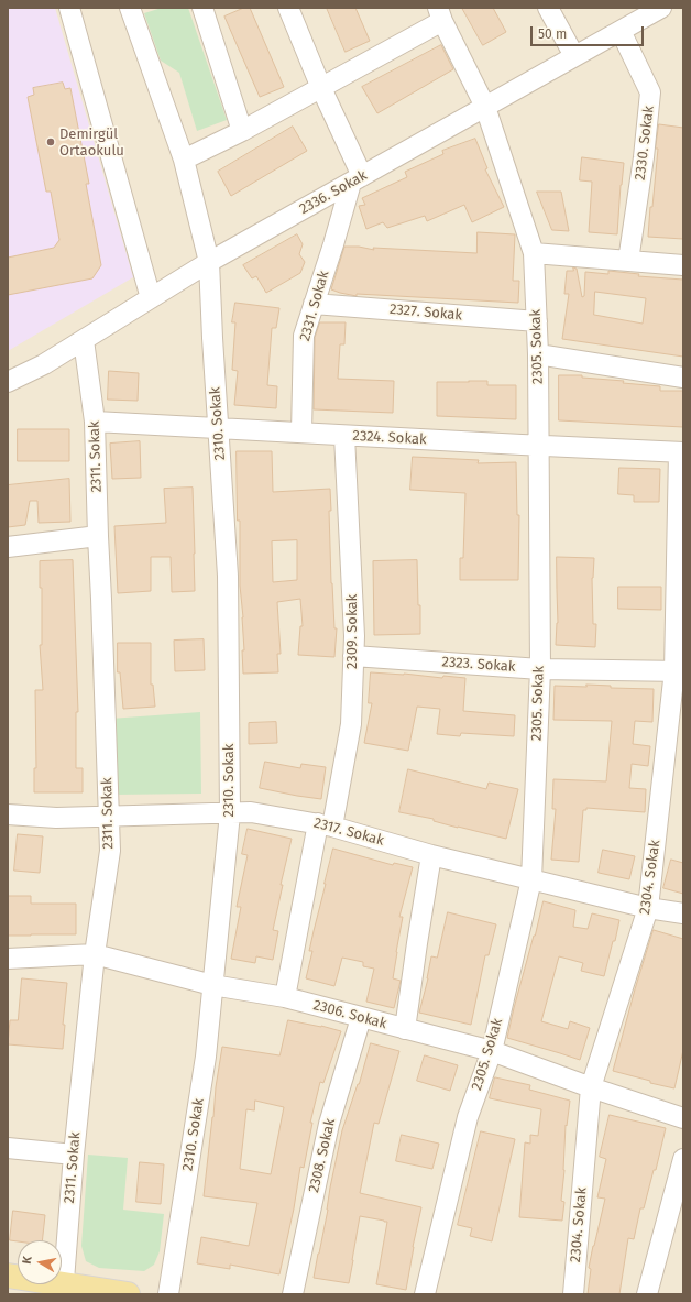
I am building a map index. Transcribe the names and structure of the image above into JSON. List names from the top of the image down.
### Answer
{
  "streets": {
    "street": [
      "2330. Sokak",
      "2336. Sokak",
      "2331. Sokak",
      "2327. Sokak",
      "2305. Sokak",
      "2310. Sokak",
      "2324. Sokak",
      "2311. Sokak",
      "2309. Sokak",
      "2323. Sokak",
      "2317. Sokak",
      "2304. Sokak",
      "2306. Sokak",
      "2308. Sokak"
    ]
  },
  "crossings": [
    ["2330. Sokak", "2336. Sokak"],
    ["2336. Sokak", "2331. Sokak"],
    ["2336. Sokak", "2305. Sokak"],
    ["2336. Sokak", "2310. Sokak"],
    ["2336. Sokak", "2311. Sokak"],
    ["2331. Sokak", "2327. Sokak"],
    ["2331. Sokak", "2324. Sokak"],
    ["2327. Sokak", "2305. Sokak"],
    ["2305. Sokak", "2324. Sokak"],
    ["2305. Sokak", "2323. Sokak"],
    ["2305. Sokak", "2317. Sokak"],
    ["2305. Sokak", "2306. Sokak"],
    ["2310. Sokak", "2324. Sokak"],
    ["2310. Sokak", "2317. Sokak"],
    ["2310. Sokak", "2306. Sokak"],
    ["2324. Sokak", "2311. Sokak"],
    ["2324. Sokak", "2309. Sokak"],
    ["2324. Sokak", "2304. Sokak"],
    ["2311. Sokak", "2317. Sokak"],
    ["2311. Sokak", "2306. Sokak"],
    ["2309. Sokak", "2323. Sokak"],
    ["2309. Sokak", "2317. Sokak"],
    ["2309. Sokak", "2306. Sokak"],
    ["2323. Sokak", "2304. Sokak"],
    ["2317. Sokak", "2304. Sokak"],
    ["2304. Sokak", "2306. Sokak"],
    ["2306. Sokak", "2308. Sokak"]
  ],
  "places": ["Demirgül Ortaokulu"],
  "scale_bar": "50 m",
  "north": "left"
}
